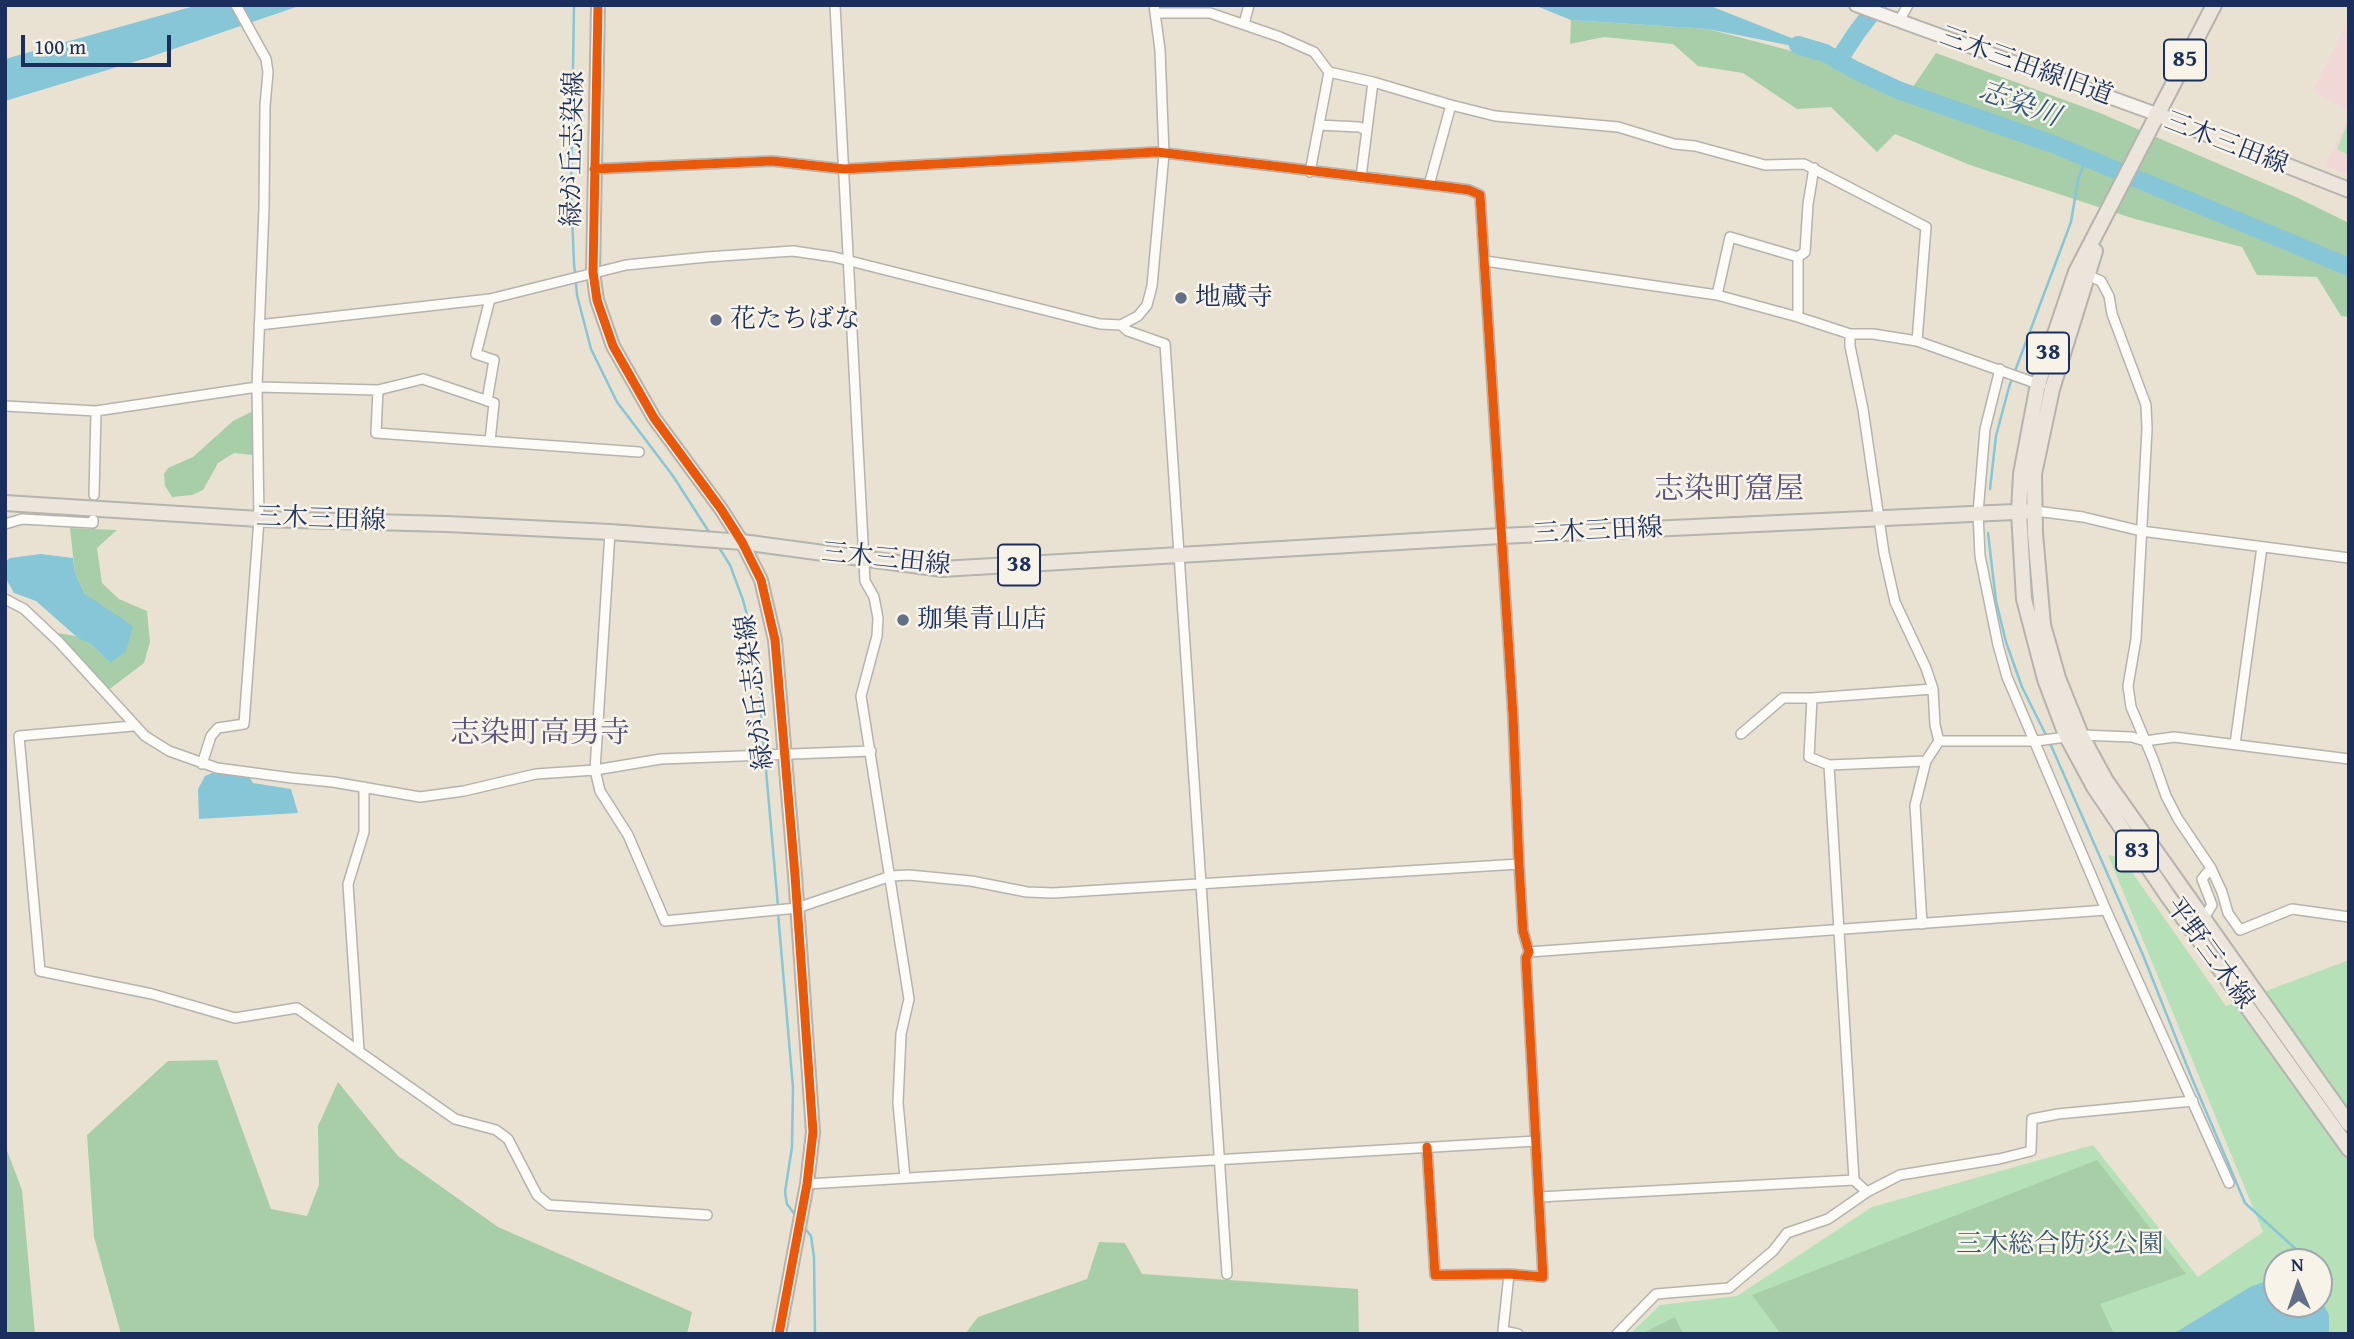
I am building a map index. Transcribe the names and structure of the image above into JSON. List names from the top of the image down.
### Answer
{
  "streets": {
    "main road": [
      "85",
      "三木三田線",
      "38",
      "83",
      "平野三木線"
    ],
    "street": ["三木三田線旧道", "緑が丘志染線"]
  },
  "crossings": [
    ["85", "三木三田線旧道"],
    ["85", "三木三田線"],
    ["三木三田線旧道", "三木三田線"],
    ["三木三田線", "緑が丘志染線"],
    ["三木三田線", "平野三木線"]
  ],
  "districts": ["志染町窟屋", "志染町高男寺"],
  "water": ["志染川"],
  "parks": ["三木総合防災公園"],
  "places": ["地蔵寺", "花たちばな", "珈集青山店"],
  "scale_bar": "100 m",
  "north": "top"
}
